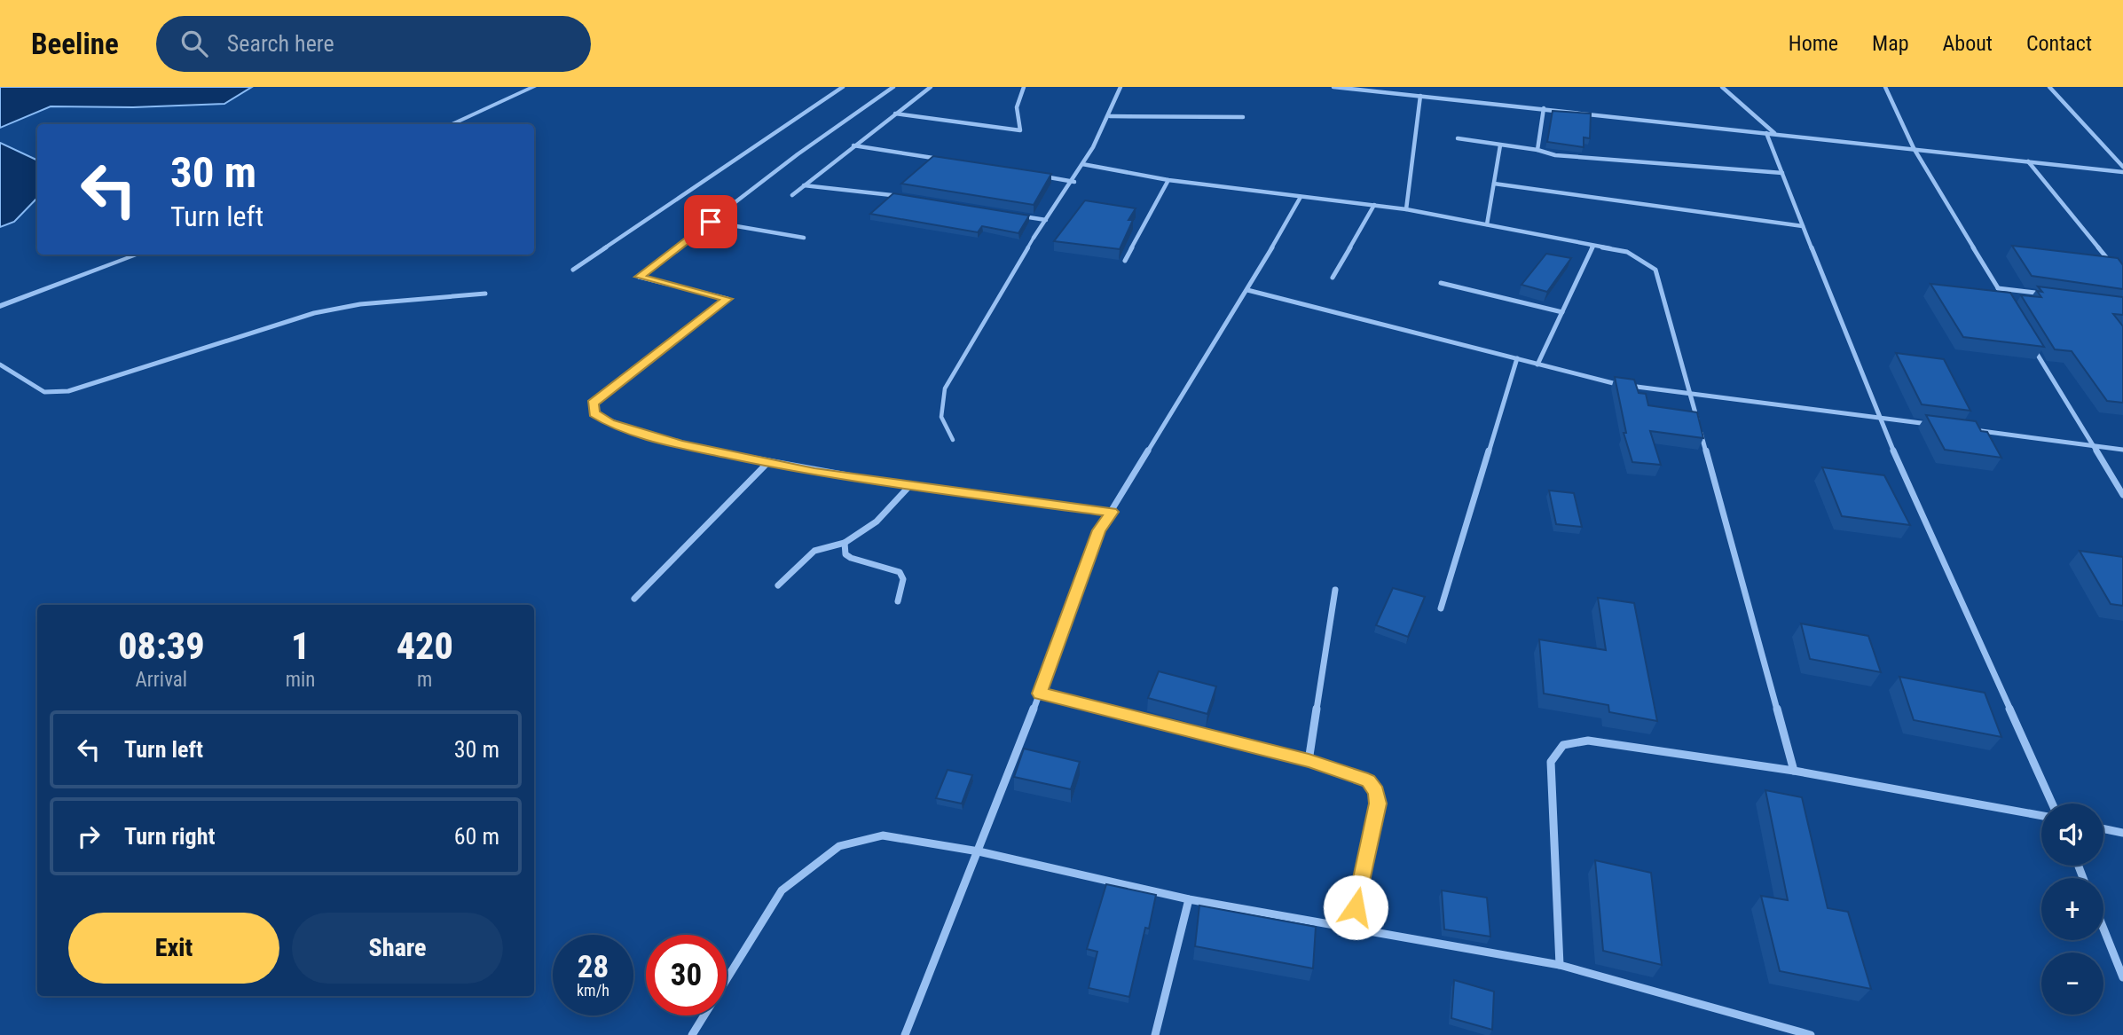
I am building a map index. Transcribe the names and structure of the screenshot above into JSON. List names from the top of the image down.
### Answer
{
  "page": {
    "header": "Beeline",
    "search": "Search here",
    "nav": [
      "Home",
      "Map",
      "About",
      "Contact"
    ],
    "turn": ["30 m", "Turn left"],
    "eta": [
      "08:39",
      "Arrival",
      "1",
      "min",
      "420",
      "m"
    ],
    "list": [
      {
        "name": "Turn left",
        "value": "30 m"
      },
      {
        "name": "Turn right",
        "value": "60 m"
      }
    ],
    "map_buttons": ["+", "−"],
    "buttons": ["Exit", "Share"],
    "speed": "28 km/h",
    "limit": "30"
  }
}
